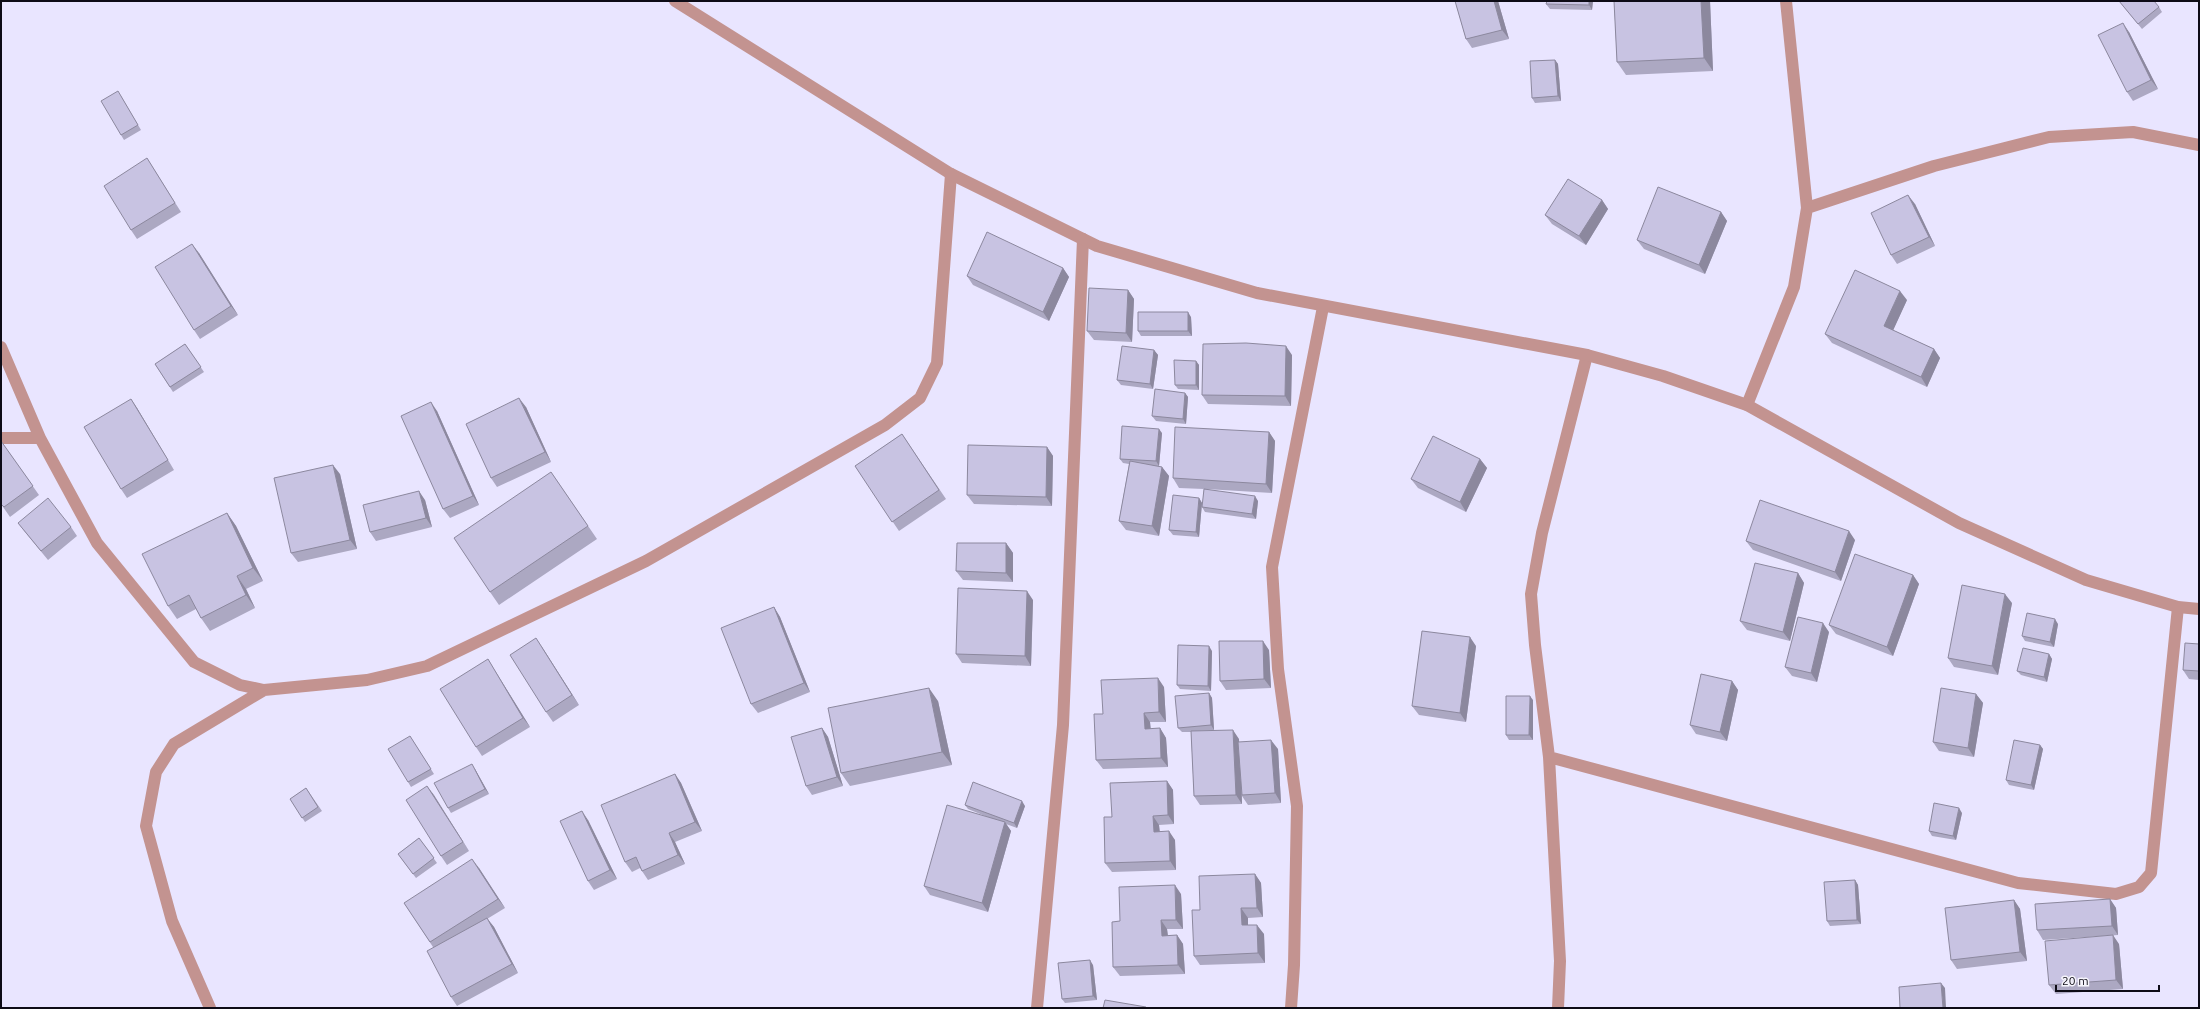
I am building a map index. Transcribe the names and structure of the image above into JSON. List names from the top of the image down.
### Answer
{
  "scale_bar": "20 m"
}
